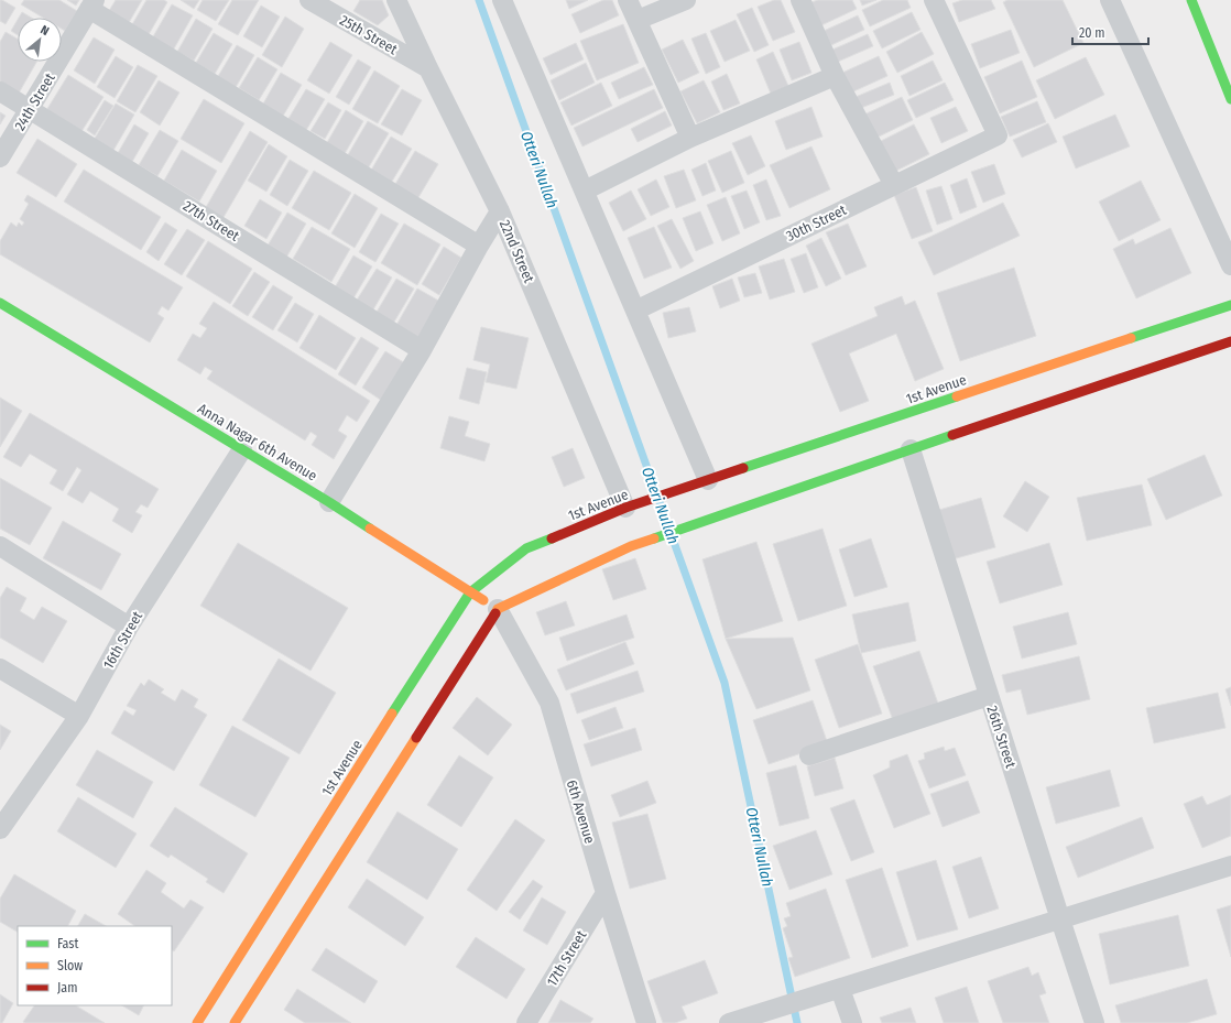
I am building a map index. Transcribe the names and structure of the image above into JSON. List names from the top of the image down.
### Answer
{
  "streets": {
    "street": [
      "25th Street",
      "24th Street",
      "27th Street",
      "30th Street",
      "22nd Street",
      "1st Avenue",
      "Anna Nagar 6th Avenue",
      "16th Street",
      "26th Street",
      "6th Avenue",
      "17th Street"
    ]
  },
  "crossings": [
    ["25th Street", "22nd Street"],
    ["24th Street", "27th Street"],
    ["22nd Street", "1st Avenue"],
    ["1st Avenue", "Anna Nagar 6th Avenue"],
    ["Anna Nagar 6th Avenue", "16th Street"],
    ["Anna Nagar 6th Avenue", "6th Avenue"],
    ["6th Avenue", "17th Street"]
  ],
  "water": ["Otteri Nullah"],
  "legend": ["Fast", "Slow", "Jam"],
  "scale_bar": "20 m",
  "north": "top right"
}
